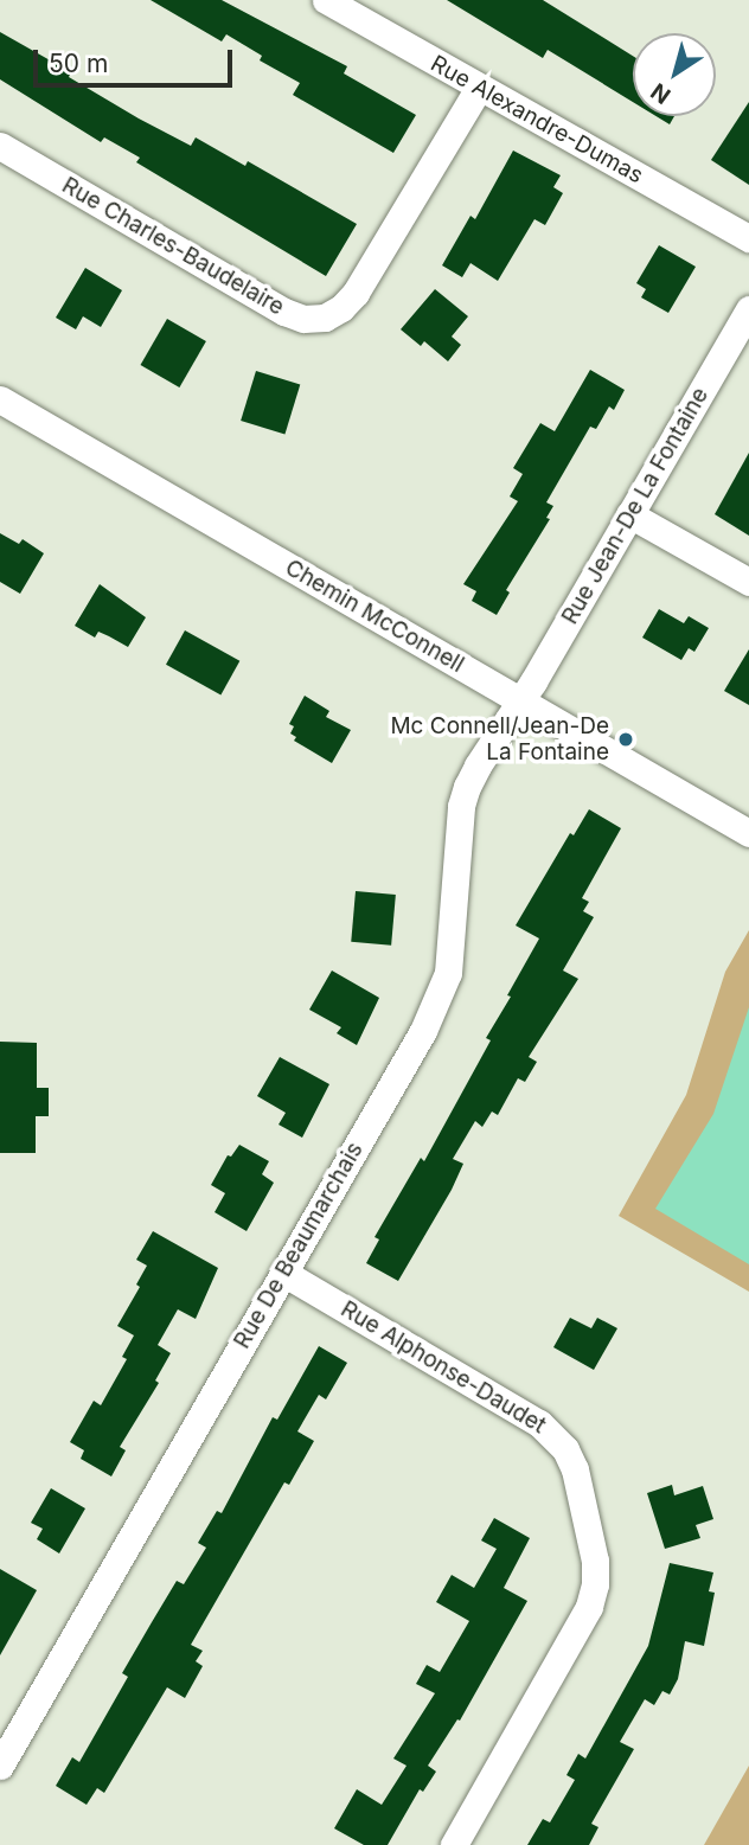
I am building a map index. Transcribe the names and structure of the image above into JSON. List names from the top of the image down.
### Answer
{
  "streets": {
    "street": [
      "Rue Alexandre-Dumas",
      "Rue Charles-Baudelaire",
      "Rue Jean-De La Fontaine",
      "Chemin McConnell",
      "Rue De Beaumarchais",
      "Rue Alphonse-Daudet"
    ]
  },
  "crossings": [
    ["Rue Alexandre-Dumas", "Rue Charles-Baudelaire"],
    ["Rue Jean-De La Fontaine", "Chemin McConnell"],
    ["Rue Jean-De La Fontaine", "Rue De Beaumarchais"],
    ["Chemin McConnell", "Rue De Beaumarchais"],
    ["Rue De Beaumarchais", "Rue Alphonse-Daudet"]
  ],
  "places": ["Mc Connell/Jean-De La Fontaine"],
  "scale_bar": "50 m",
  "north": "bottom left"
}
